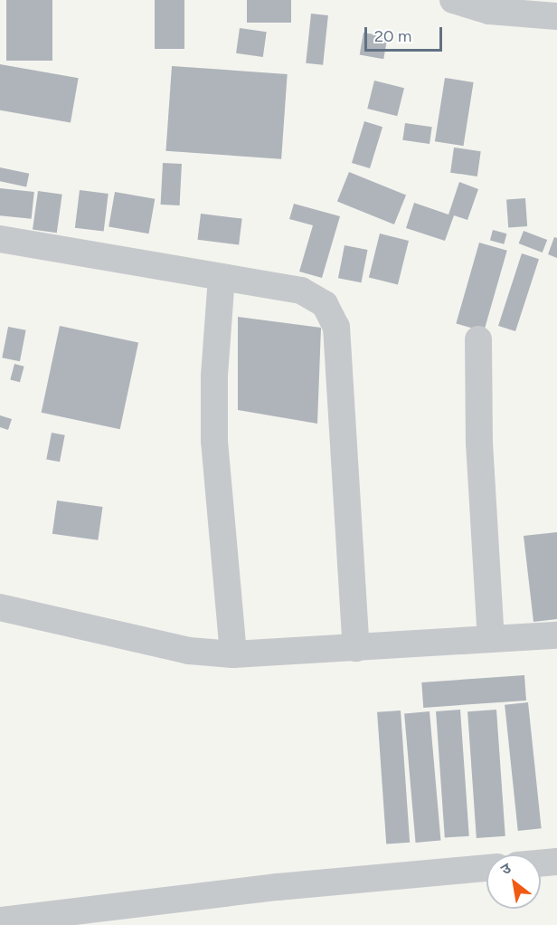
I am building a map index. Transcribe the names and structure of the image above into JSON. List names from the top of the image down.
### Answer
{
  "scale_bar": "20 m",
  "north": "top left"
}
